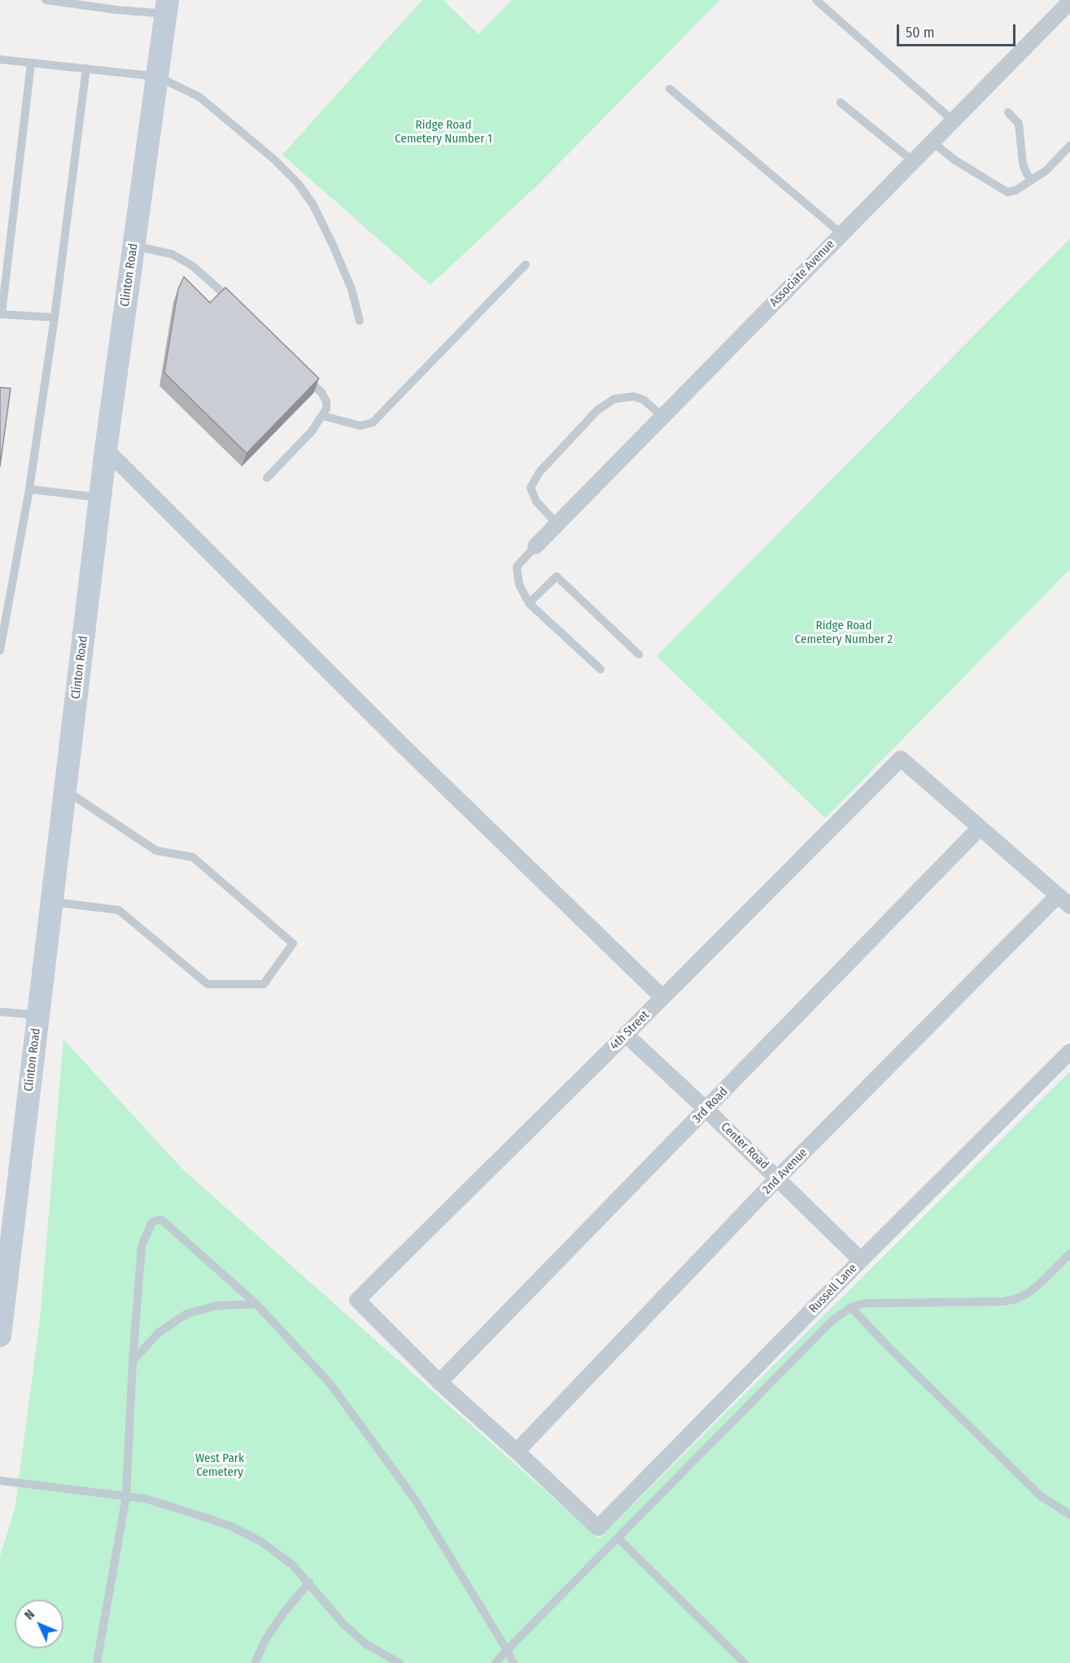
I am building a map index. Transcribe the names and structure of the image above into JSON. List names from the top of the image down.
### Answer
{
  "streets": {
    "street": [
      "Associate Avenue",
      "Clinton Road",
      "4th Street",
      "3rd Road",
      "Center Road",
      "2nd Avenue",
      "Russell Lane"
    ]
  },
  "crossings": [
    ["4th Street", "3rd Road"],
    ["4th Street", "Center Road"],
    ["3rd Road", "Center Road"],
    ["Center Road", "2nd Avenue"],
    ["Center Road", "Russell Lane"],
    ["2nd Avenue", "Russell Lane"]
  ],
  "parks": ["Ridge Road Cemetery Number 1", "Ridge Road Cemetery Number 2", "West Park Cemetery"],
  "scale_bar": "50 m",
  "north": "top left"
}
